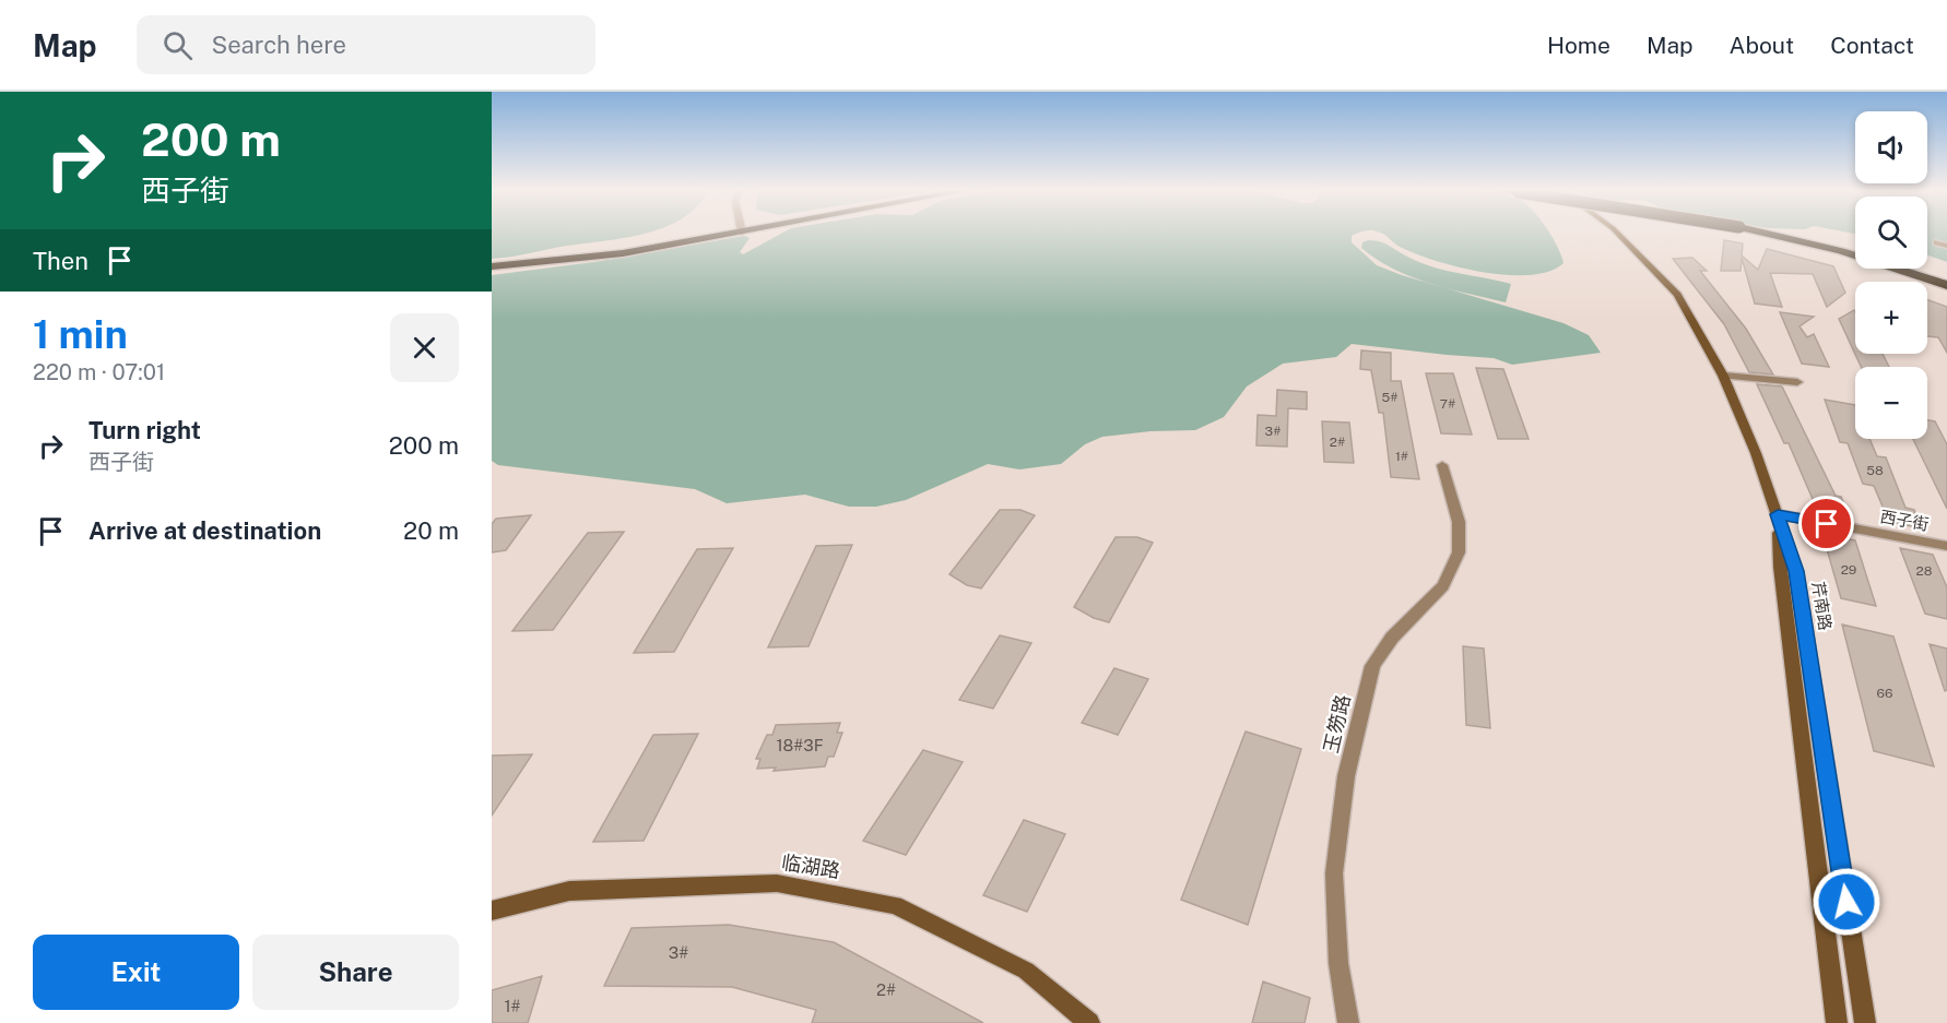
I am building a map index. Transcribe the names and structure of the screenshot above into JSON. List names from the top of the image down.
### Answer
{
  "streets": {
    "main road": ["芹南路", "临湖路"],
    "street": ["西子街", "玉笏路"]
  },
  "crossings": [
    ["西子街", "芹南路"]
  ],
  "house_numbers": [
    "5#",
    "7#",
    "3#",
    "2#",
    "1#",
    "58",
    "29",
    "28",
    "66",
    "18#3F",
    "3#",
    "2#",
    "1#"
  ],
  "page": {
    "header": "Map",
    "search": "Search here",
    "nav": [
      "Home",
      "Map",
      "About",
      "Contact"
    ],
    "turn": ["200 m", "西子街"],
    "map_buttons": ["+", "−"],
    "then": "Then",
    "heading": ["1 min", "220 m · 07:01"],
    "list": [
      {
        "name": "Turn right",
        "note": "西子街",
        "value": "200 m"
      },
      {
        "name": "Arrive at destination",
        "value": "20 m"
      }
    ],
    "buttons": ["Exit", "Share"]
  }
}
